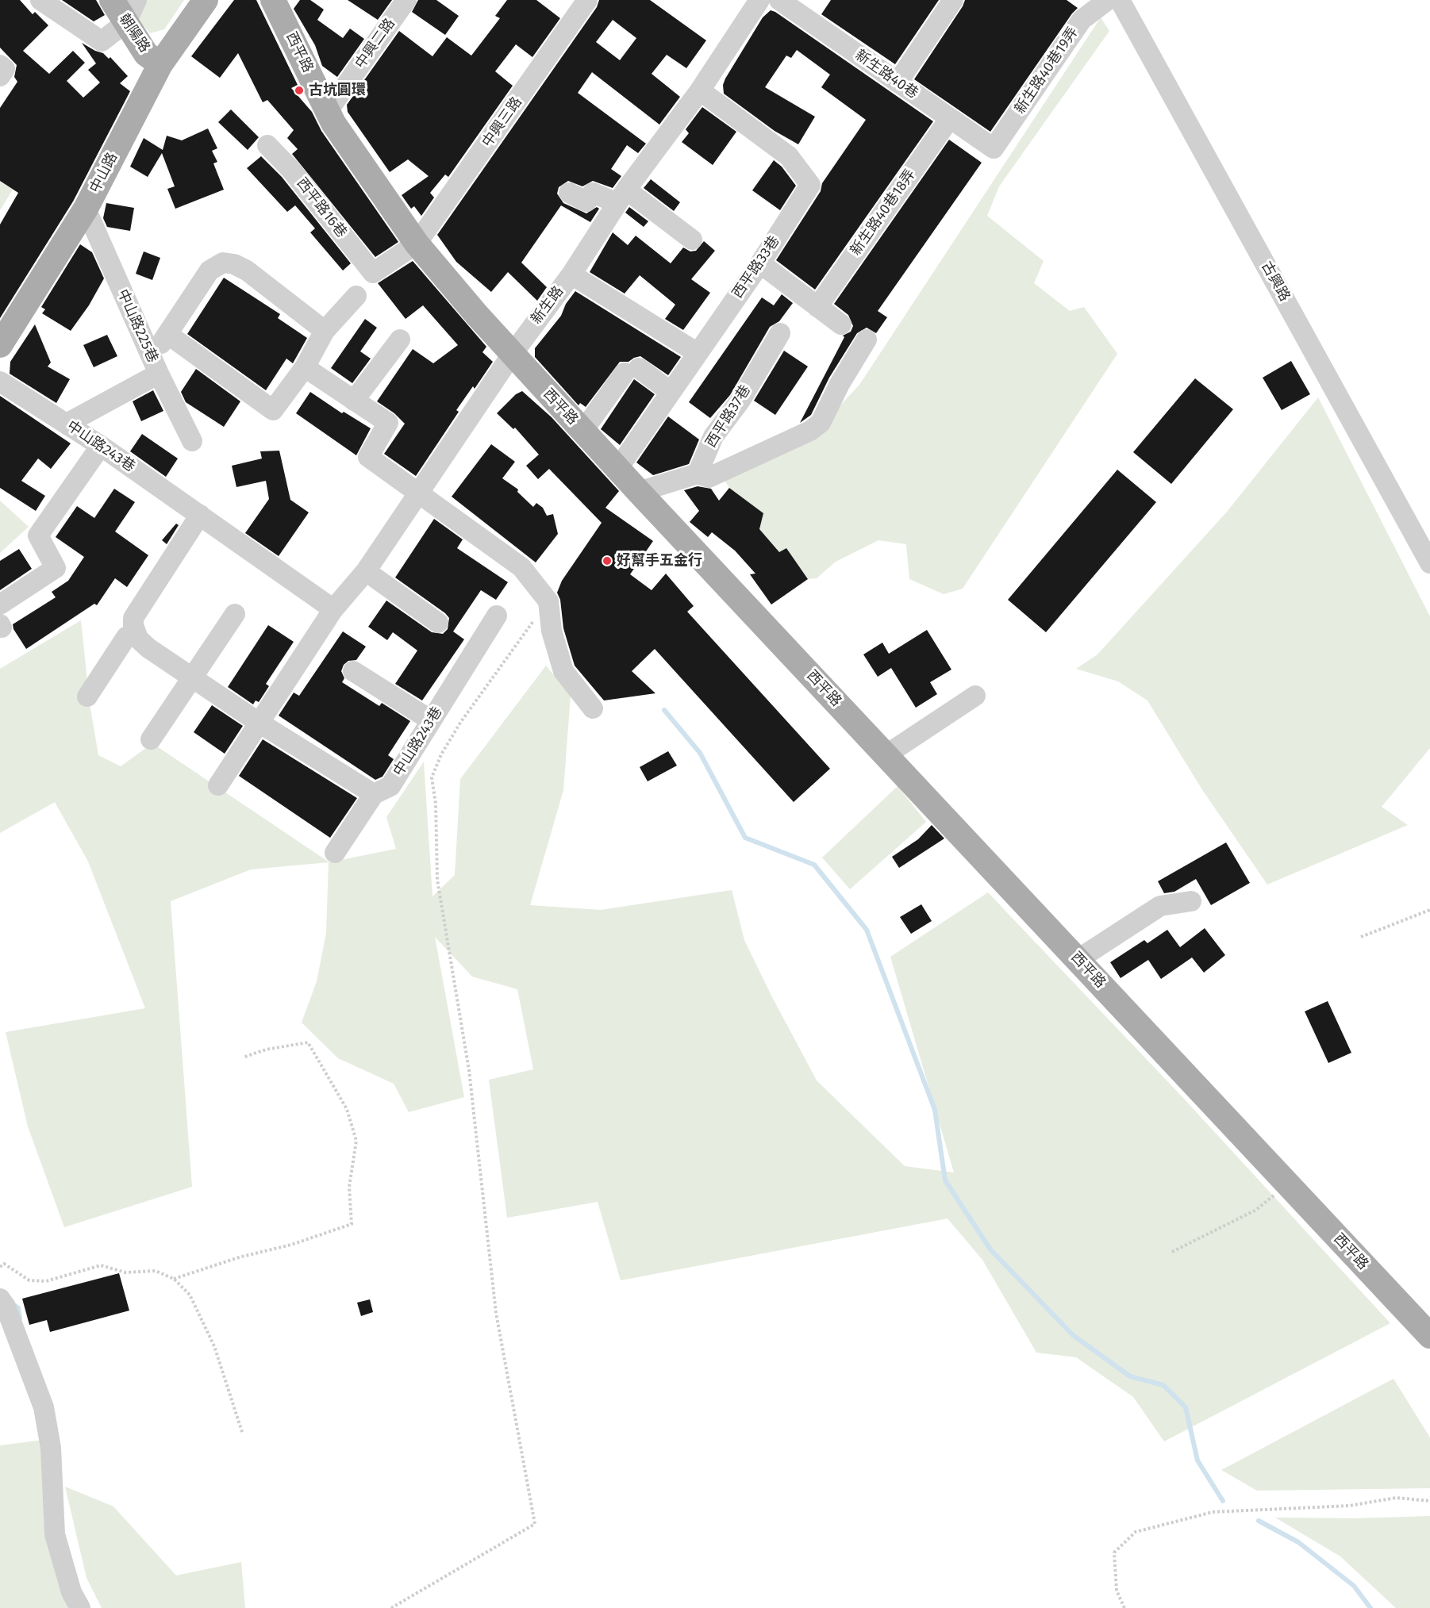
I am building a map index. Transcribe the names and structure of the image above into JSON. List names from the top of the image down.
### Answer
{
  "streets": {
    "main road": ["朝陽路", "西平路", "中山路"],
    "street": [
      "中興二路",
      "新生路40巷19弄",
      "新生路40巷",
      "中興三路",
      "西平路16巷",
      "新生路40巷18弄",
      "西平路33巷",
      "古興路",
      "新生路",
      "中山路225巷",
      "西平路37巷",
      "中山路243巷"
    ]
  },
  "crossings": [
    ["朝陽路", "中山路"],
    ["中興二路", "西平路"],
    ["西平路", "中興三路"],
    ["西平路", "西平路16巷"],
    ["西平路", "西平路33巷"],
    ["西平路", "新生路"],
    ["新生路40巷19弄", "新生路40巷"],
    ["新生路40巷", "新生路40巷18弄"],
    ["中興三路", "西平路16巷"],
    ["中山路", "中山路225巷"],
    ["西平路33巷", "新生路"],
    ["新生路", "中山路243巷"],
    ["中山路225巷", "中山路243巷"]
  ],
  "places": ["古坑圓環", "好幫手五金行"]
}
